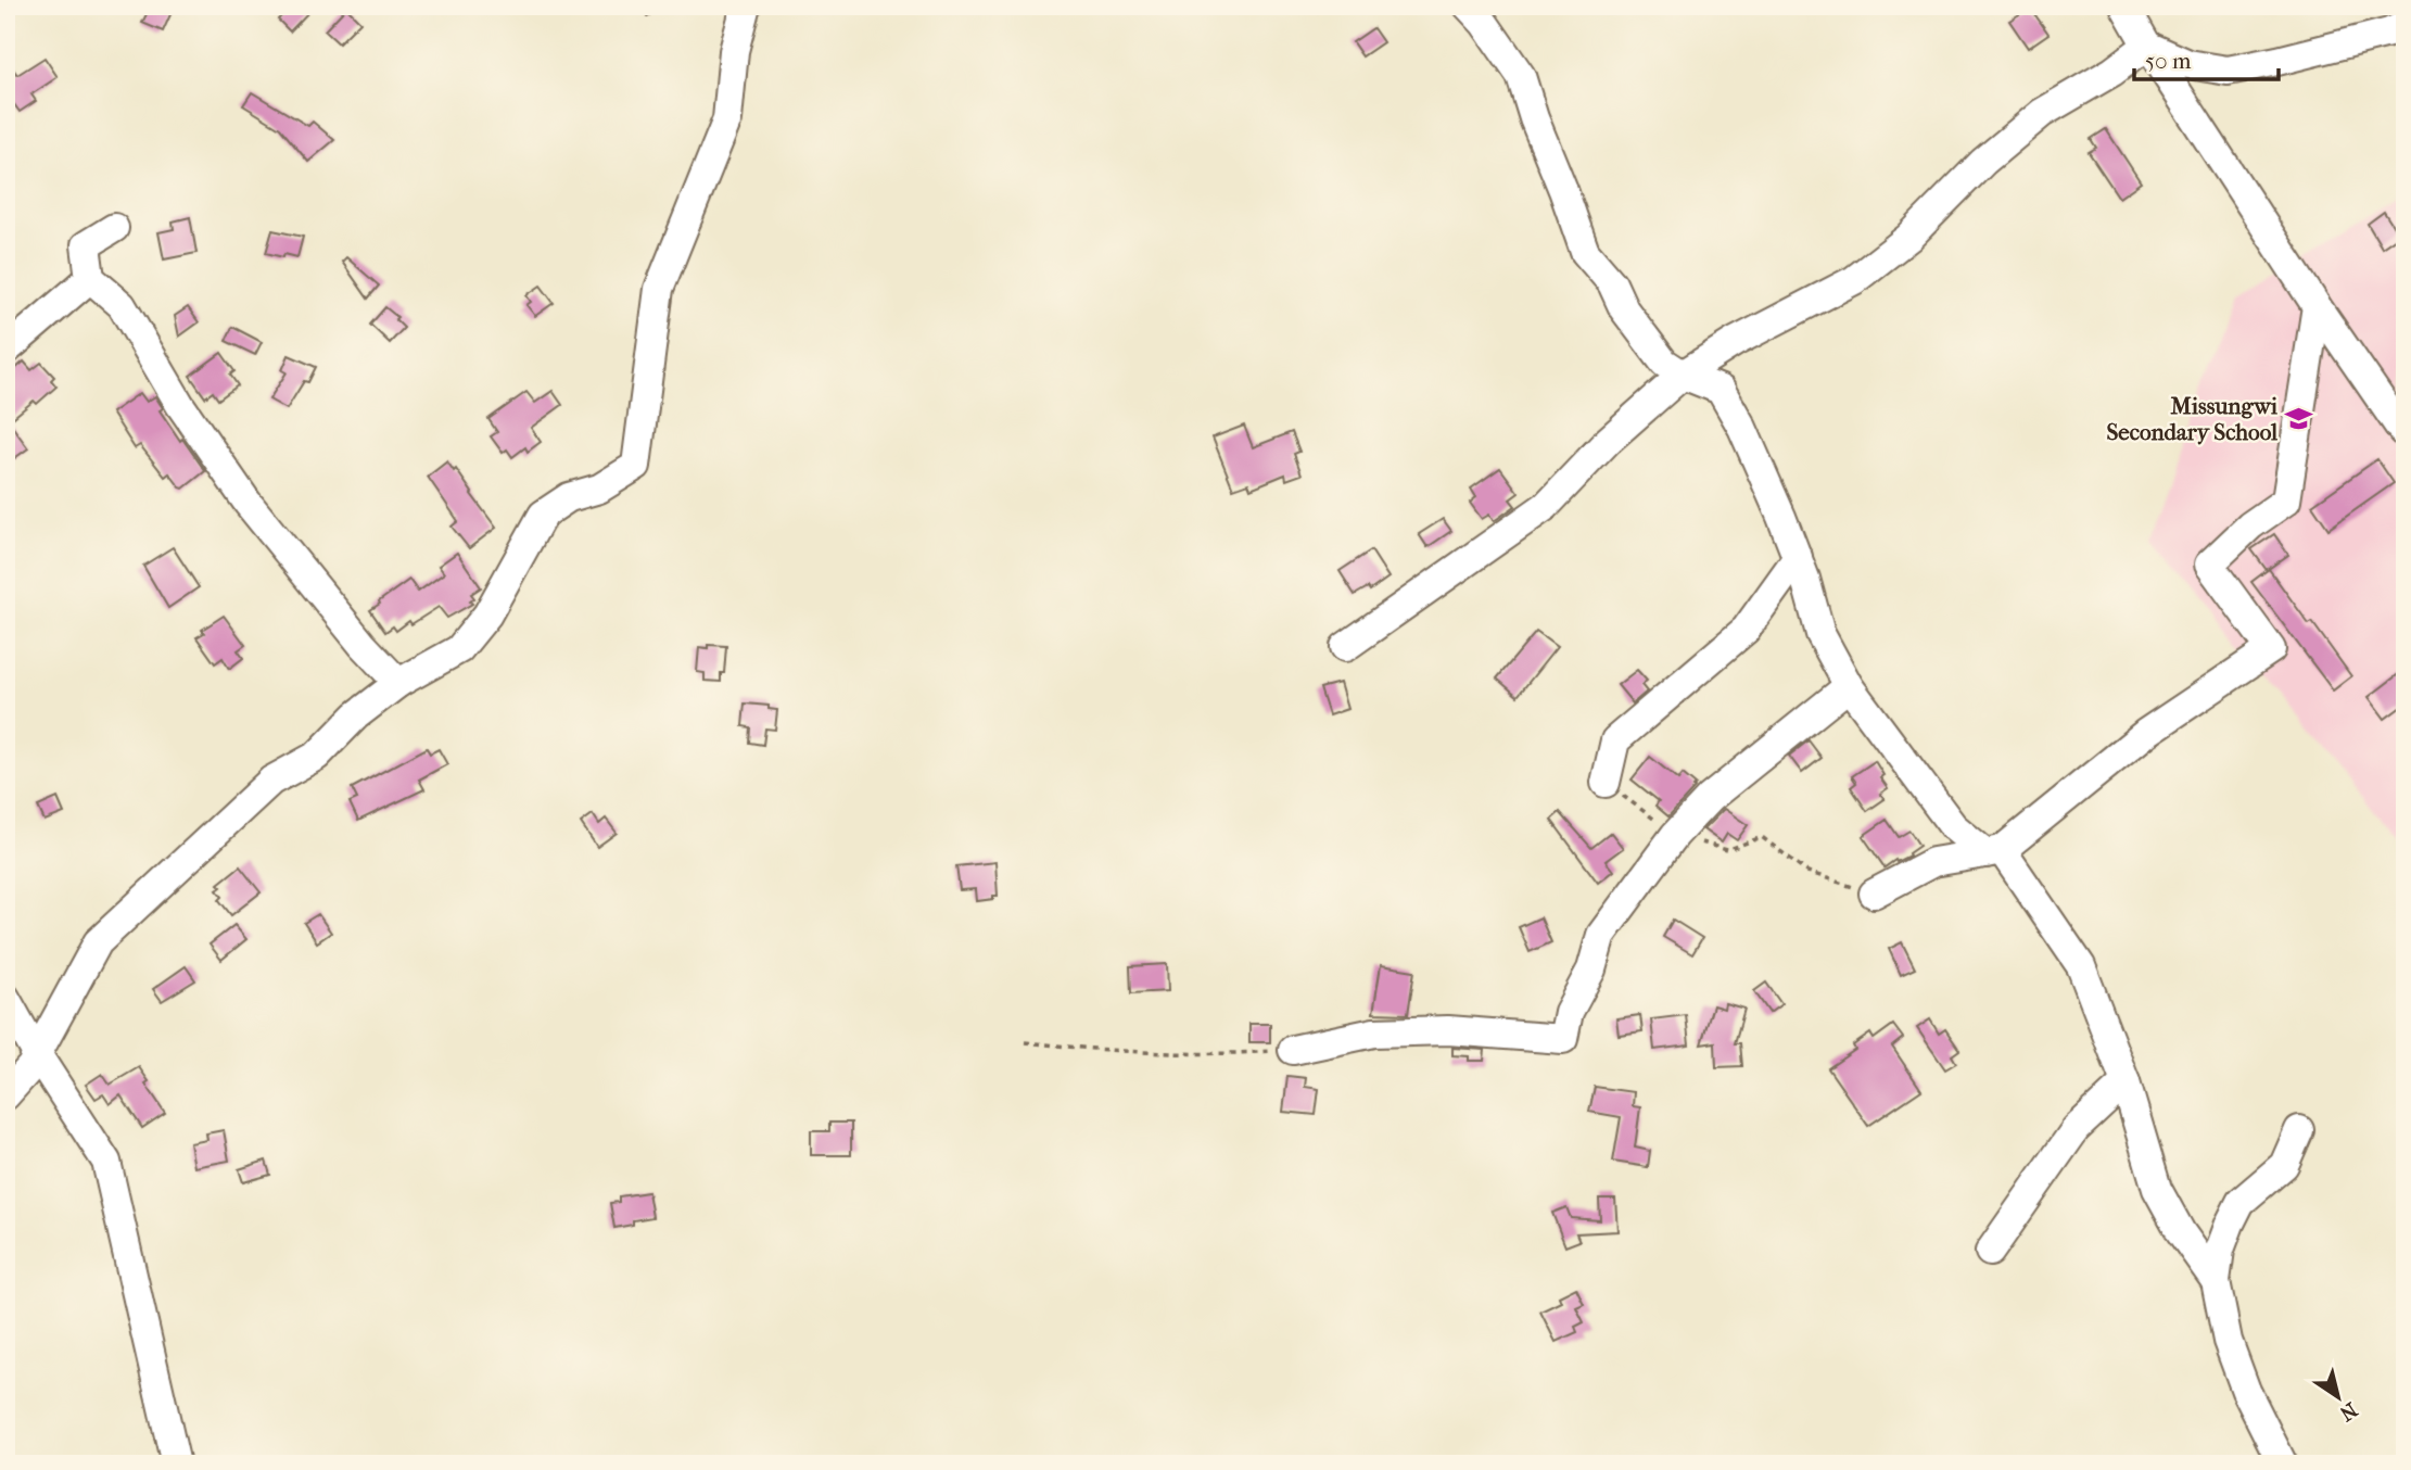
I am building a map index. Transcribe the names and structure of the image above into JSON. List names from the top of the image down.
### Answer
{
  "places": {
    "school or university": ["Missungwi Secondary School"]
  },
  "scale_bar": "50 m",
  "north": "bottom right"
}
